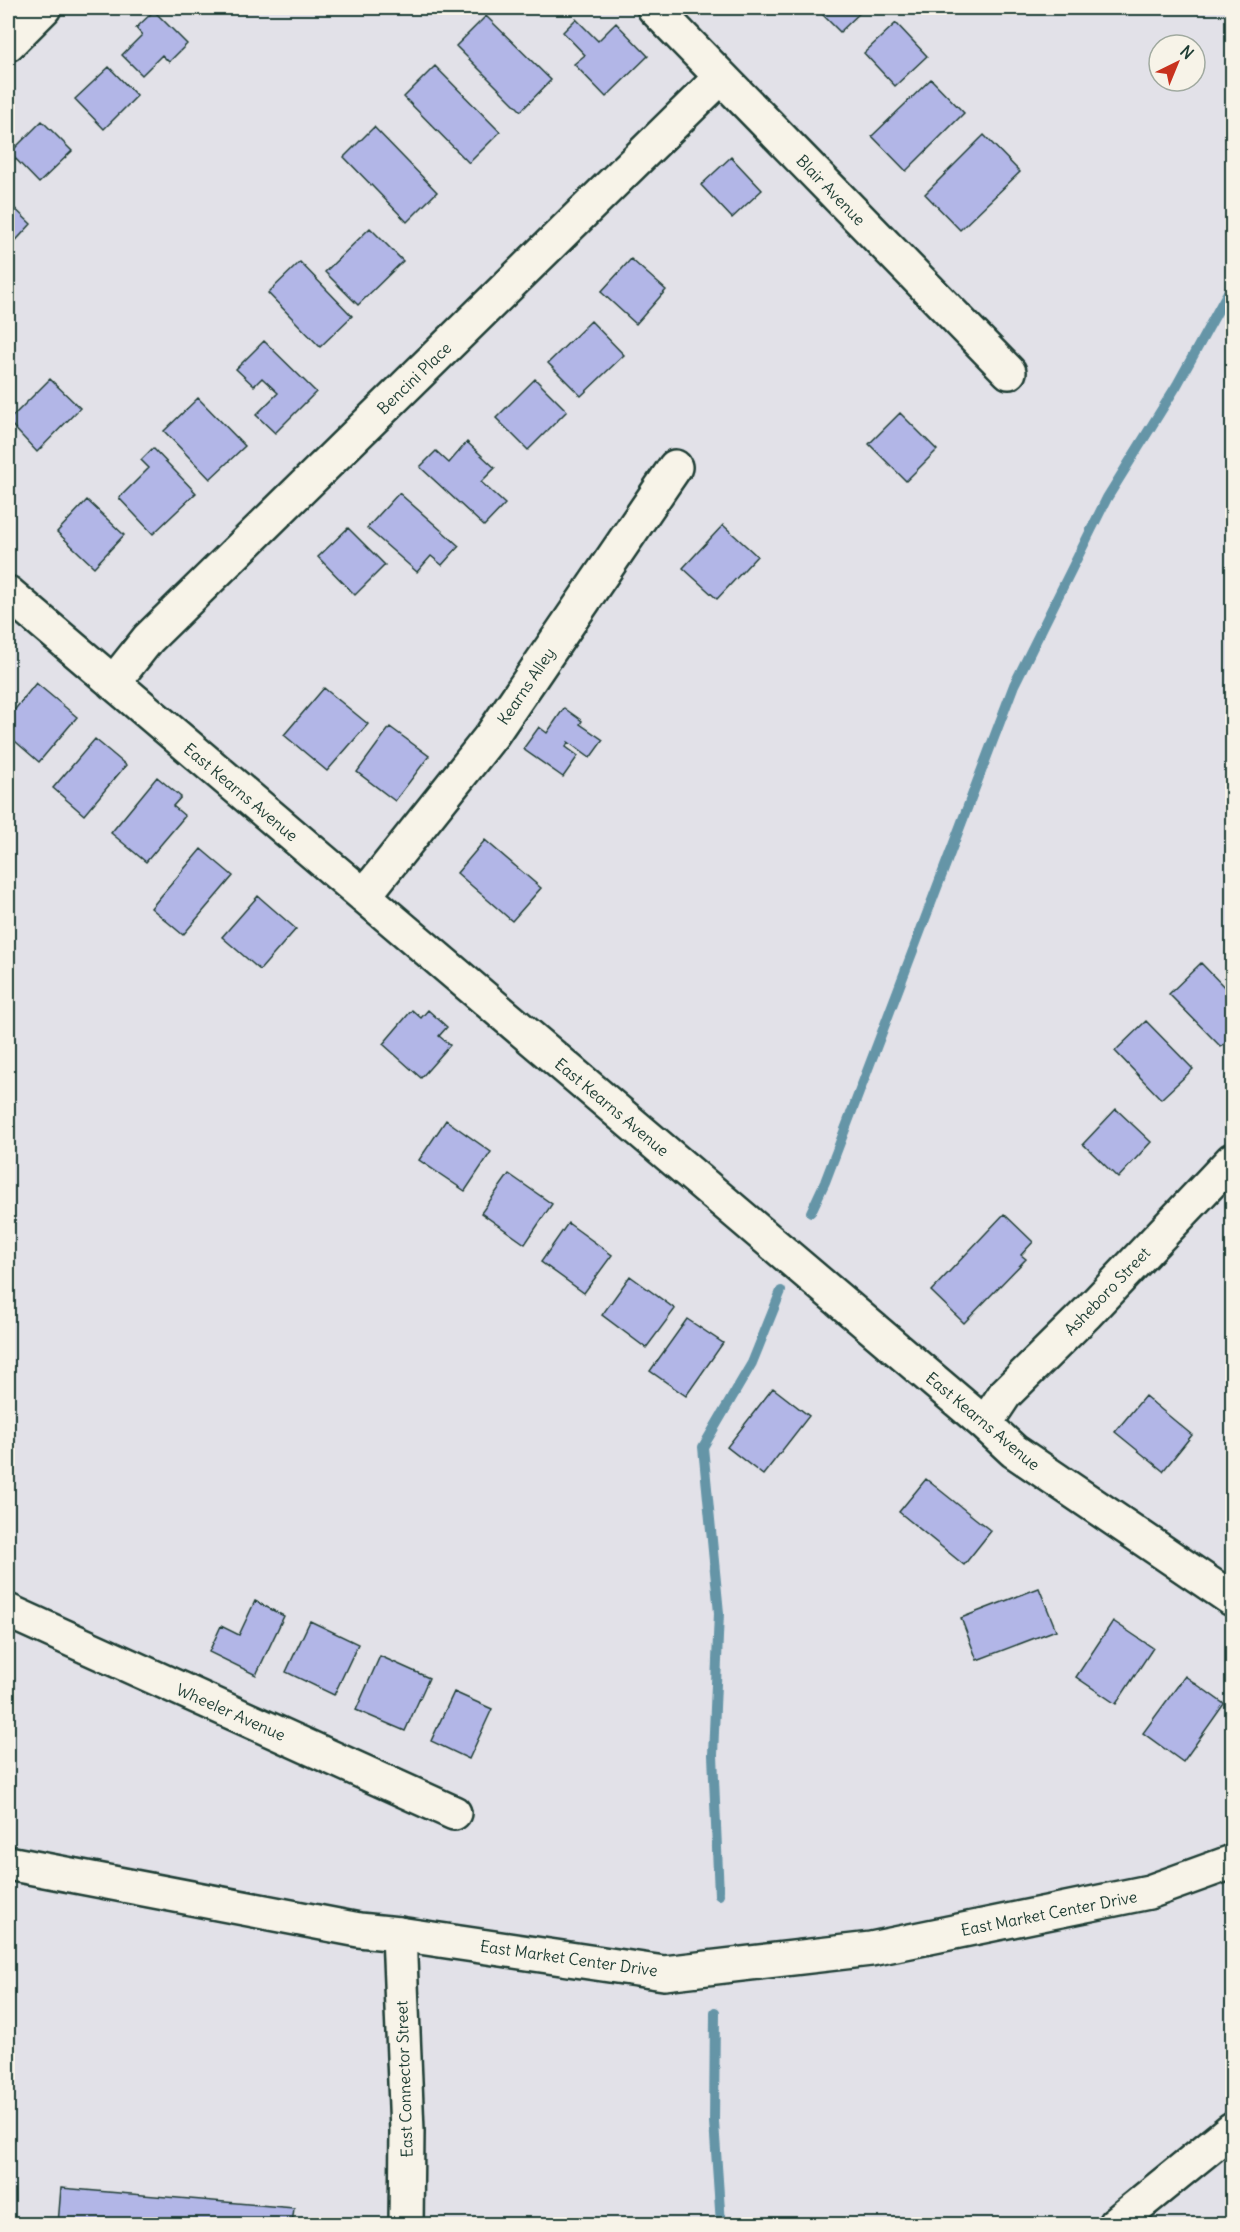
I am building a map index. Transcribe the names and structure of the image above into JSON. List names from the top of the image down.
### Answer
{
  "streets": {
    "street": [
      "Blair Avenue",
      "Bencini Place",
      "Kearns Alley",
      "East Kearns Avenue",
      "Asheboro Street",
      "Wheeler Avenue",
      "East Market Center Drive",
      "East Connector Street"
    ]
  },
  "crossings": [
    ["Blair Avenue", "Bencini Place"],
    ["Bencini Place", "East Kearns Avenue"],
    ["Kearns Alley", "East Kearns Avenue"],
    ["East Kearns Avenue", "Asheboro Street"],
    ["East Market Center Drive", "East Connector Street"]
  ],
  "north": "top right"
}
